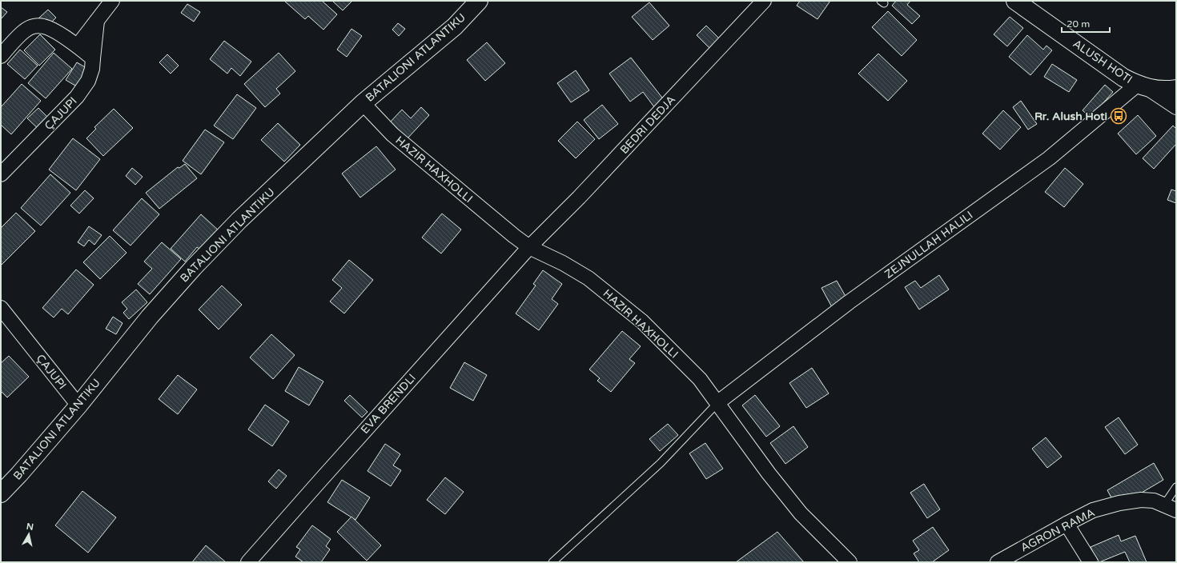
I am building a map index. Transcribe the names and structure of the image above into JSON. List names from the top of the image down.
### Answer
{
  "streets": {
    "street": [
      "BATALIONI ATLANTIKU",
      "ALUSH HOTI",
      "ÇAJUPI",
      "BEDRI DEDJA",
      "HAZIR HAXHOLLI",
      "ZEJNULLAH HALILI",
      "EVA BRENDLI",
      "AGRON RAMA"
    ]
  },
  "crossings": [
    ["BATALIONI ATLANTIKU", "ÇAJUPI"],
    ["BATALIONI ATLANTIKU", "HAZIR HAXHOLLI"],
    ["ALUSH HOTI", "ZEJNULLAH HALILI"],
    ["BEDRI DEDJA", "HAZIR HAXHOLLI"],
    ["BEDRI DEDJA", "EVA BRENDLI"],
    ["HAZIR HAXHOLLI", "ZEJNULLAH HALILI"],
    ["HAZIR HAXHOLLI", "EVA BRENDLI"]
  ],
  "places": {
    "bus stop": ["Rr. Alush Hoti"]
  },
  "scale_bar": "20 m",
  "north": "top"
}
